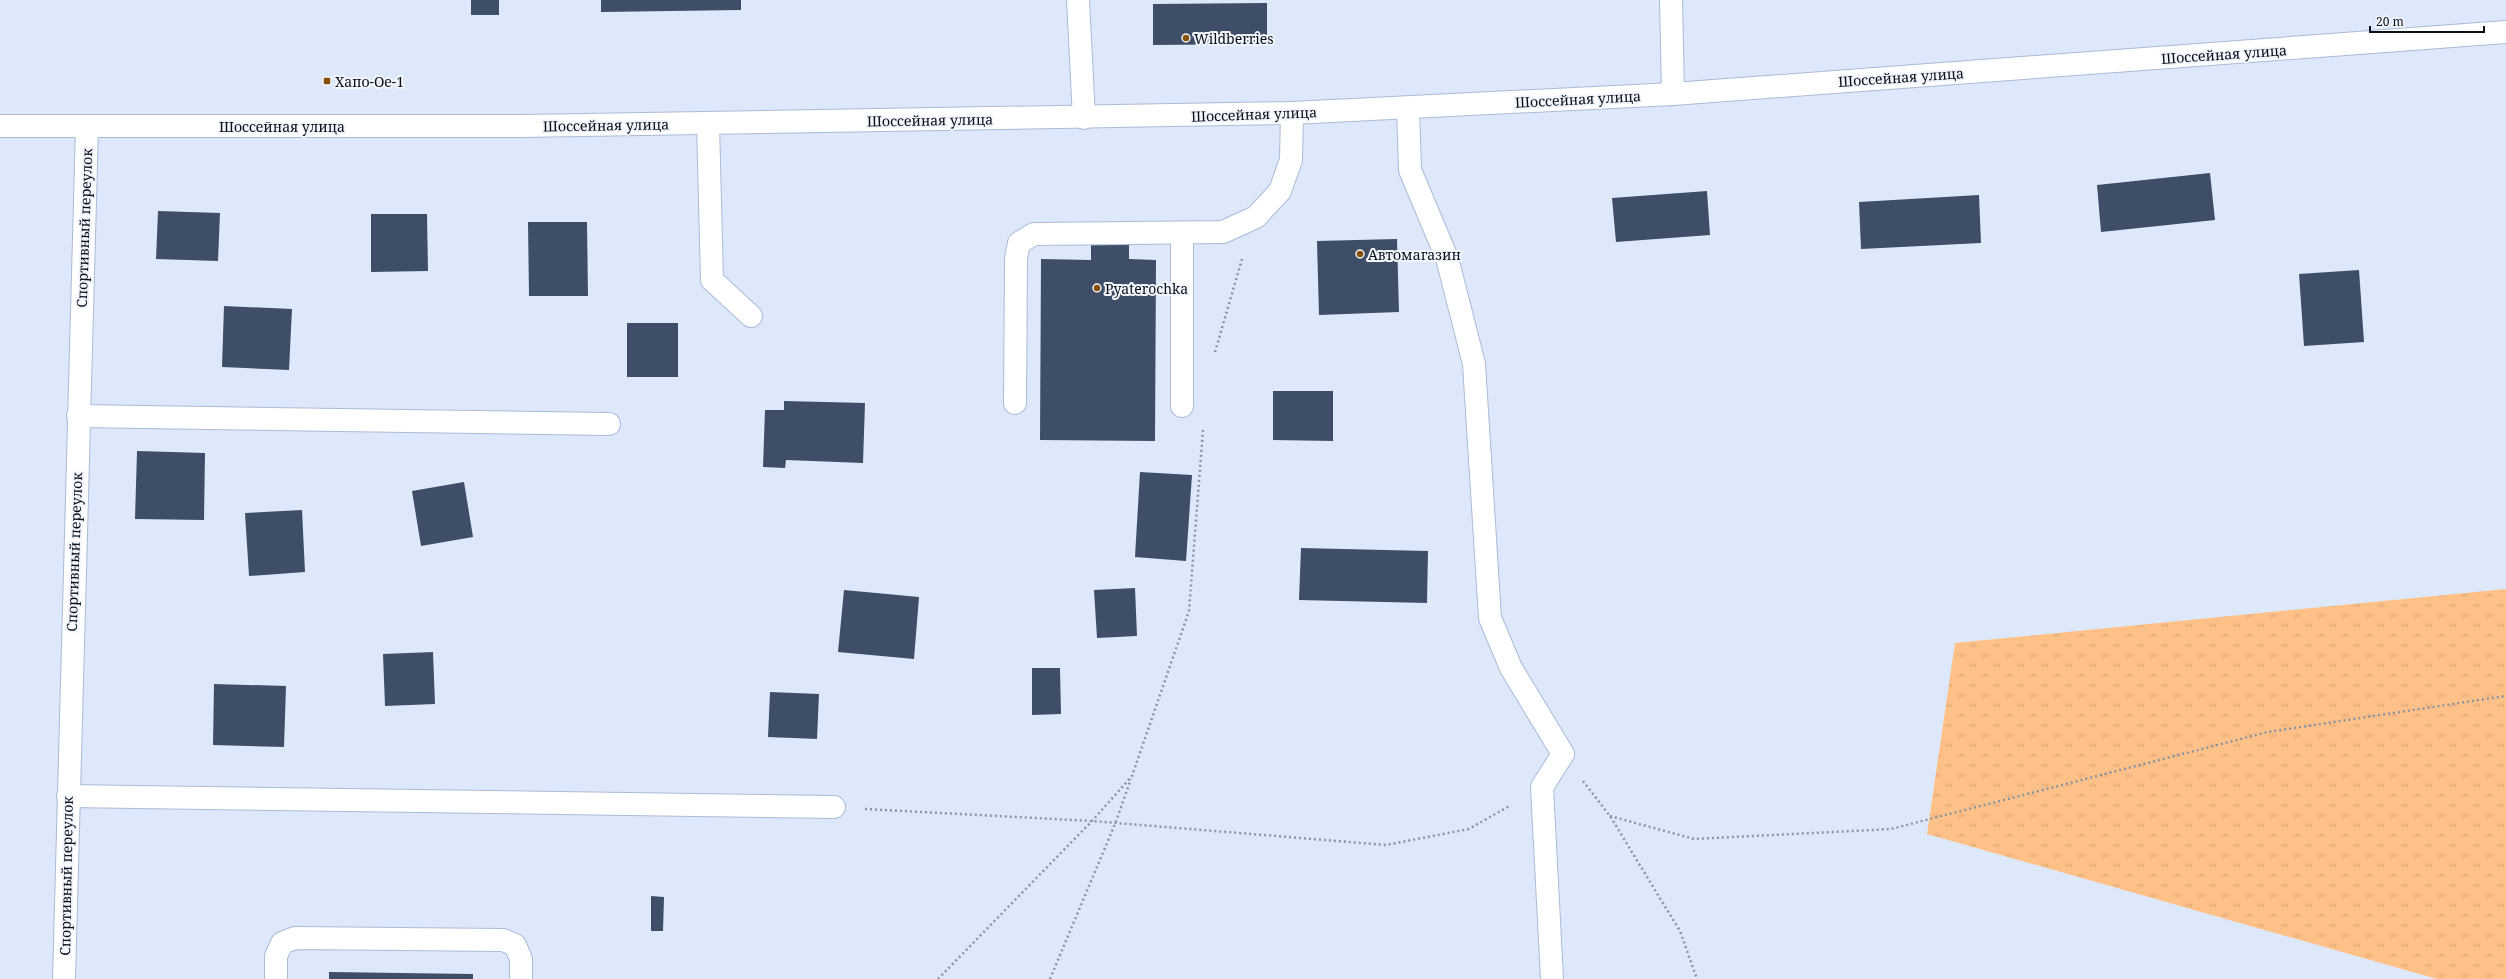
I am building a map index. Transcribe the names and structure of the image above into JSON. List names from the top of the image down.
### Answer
{
  "streets": {
    "street": ["Шоссейная улица", "Спортивный переулок"]
  },
  "crossings": [
    ["Шоссейная улица", "Спортивный переулок"]
  ],
  "places": {
    "other": ["Wildberries", "Автомагазин", "Pyaterochka"],
    "transit": ["Хапо-Ое-1"]
  },
  "scale_bar": "20 m"
}
